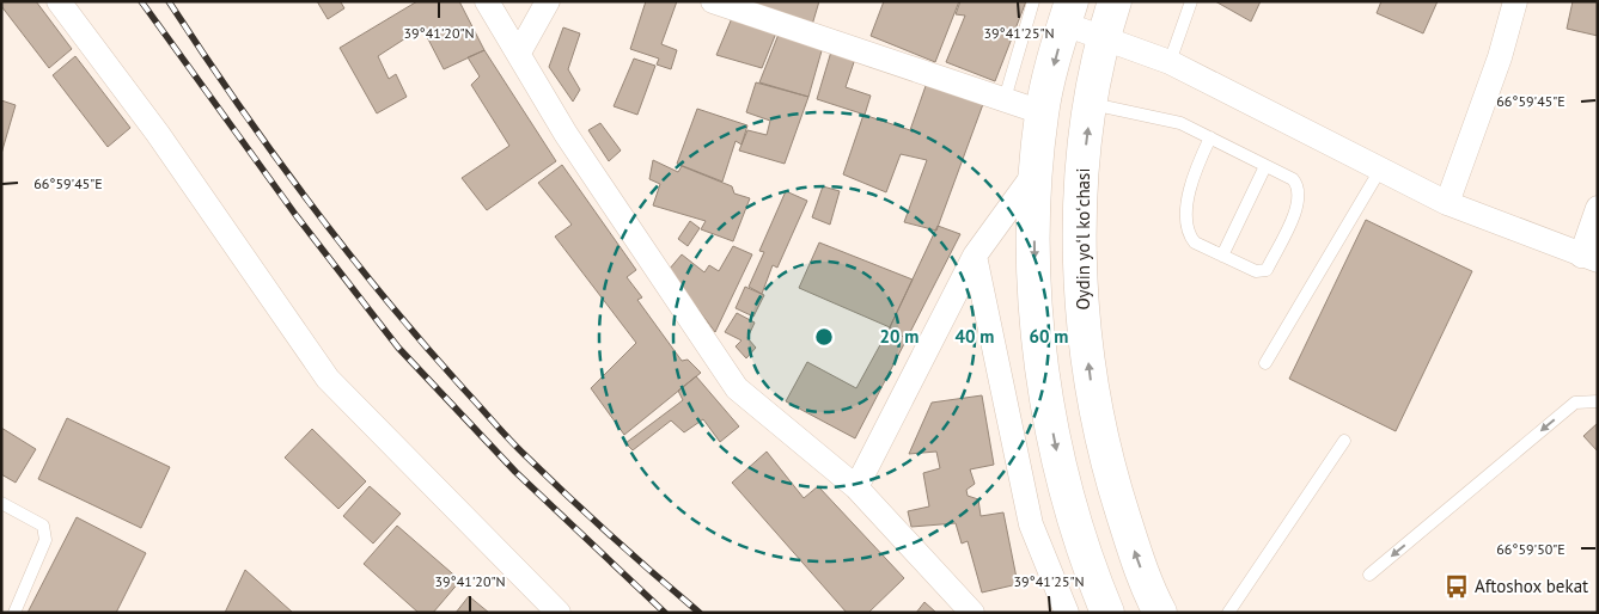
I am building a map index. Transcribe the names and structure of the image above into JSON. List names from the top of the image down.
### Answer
{
  "streets": {
    "main road": ["Oydin yoʻl koʻchasi"]
  },
  "places": {
    "bus stop": ["Aftoshox bekat"]
  },
  "coordinates": [
    "39°41'20\"N",
    "39°41'25\"N",
    "66°59'45\"E",
    "66°59'50\"E"
  ],
  "rings": ["20 m", "40 m", "60 m"]
}
